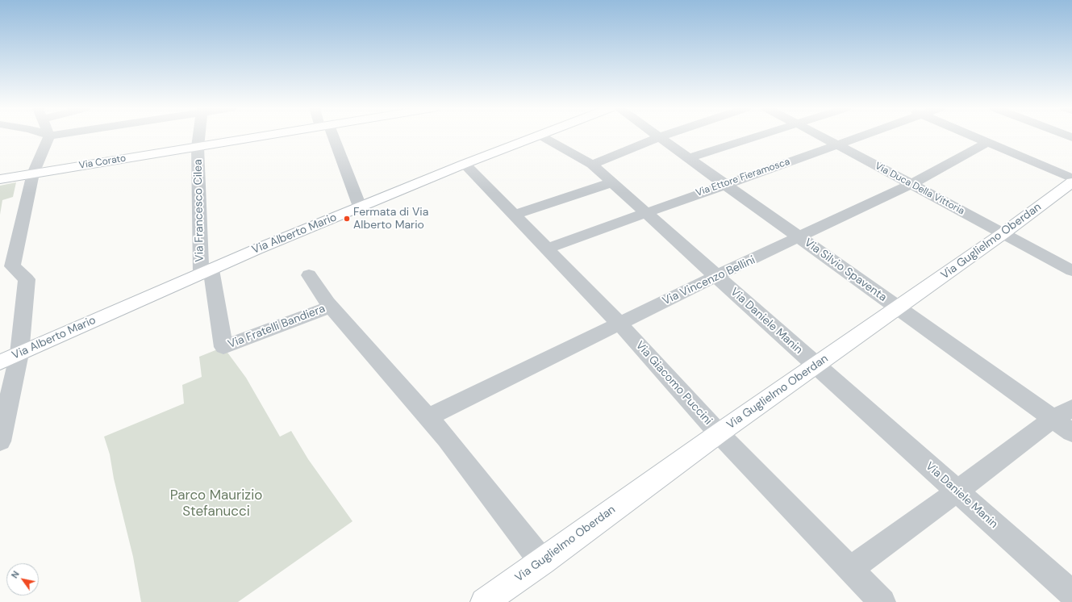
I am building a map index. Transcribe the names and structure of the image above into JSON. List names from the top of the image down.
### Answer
{
  "streets": {
    "street": [
      "Via Corato",
      "Via Ettore Fieramosca",
      "Via Duca Della Vittoria",
      "Via Francesco Cilea",
      "Via Alberto Mario",
      "Via Guglielmo Oberdan",
      "Via Silvio Spaventa",
      "Via Vincenzo Bellini",
      "Via Daniele Manin",
      "Via Fratelli Bandiera",
      "Via Giacomo Puccini"
    ]
  },
  "crossings": [
    ["Via Corato", "Via Francesco Cilea"],
    ["Via Ettore Fieramosca", "Via Duca Della Vittoria"],
    ["Via Ettore Fieramosca", "Via Silvio Spaventa"],
    ["Via Ettore Fieramosca", "Via Daniele Manin"],
    ["Via Ettore Fieramosca", "Via Giacomo Puccini"],
    ["Via Duca Della Vittoria", "Via Guglielmo Oberdan"],
    ["Via Duca Della Vittoria", "Via Vincenzo Bellini"],
    ["Via Francesco Cilea", "Via Alberto Mario"],
    ["Via Francesco Cilea", "Via Fratelli Bandiera"],
    ["Via Alberto Mario", "Via Fratelli Bandiera"],
    ["Via Alberto Mario", "Via Giacomo Puccini"],
    ["Via Guglielmo Oberdan", "Via Silvio Spaventa"],
    ["Via Guglielmo Oberdan", "Via Daniele Manin"],
    ["Via Guglielmo Oberdan", "Via Giacomo Puccini"],
    ["Via Silvio Spaventa", "Via Vincenzo Bellini"],
    ["Via Vincenzo Bellini", "Via Daniele Manin"],
    ["Via Vincenzo Bellini", "Via Giacomo Puccini"]
  ],
  "parks": ["Parco Maurizio Stefanucci"],
  "places": ["Fermata di Via Alberto Mario"],
  "north": "top left"
}
